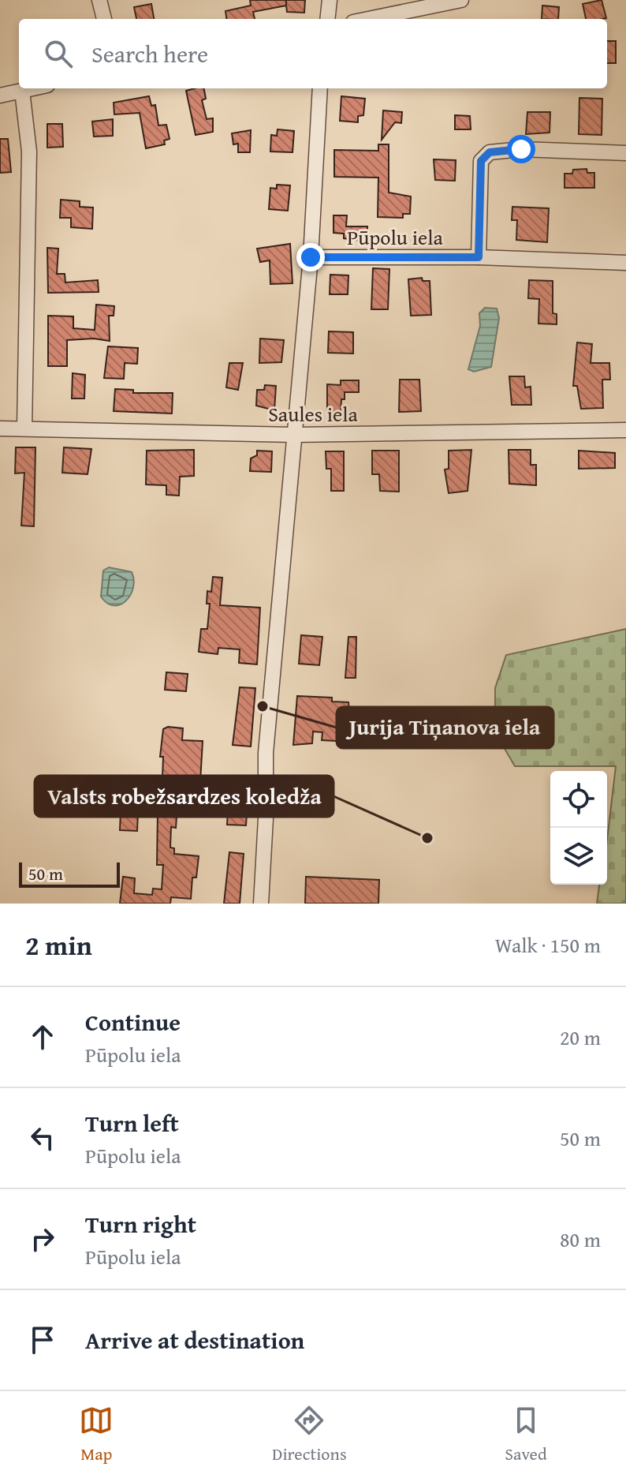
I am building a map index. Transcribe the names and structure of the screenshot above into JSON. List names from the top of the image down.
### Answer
{
  "streets": {
    "street": ["Pūpolu iela", "Saules iela"]
  },
  "places": ["Jurija Tiņanova iela", "Valsts robežsardzes koledža"],
  "scale_bar": "50 m",
  "page": {
    "search": "Search here",
    "scale": "50 m",
    "heading": ["2 min", "Walk · 150 m"],
    "list": [
      ["Continue", "Pūpolu iela", "20 m"],
      ["Turn left", "Pūpolu iela", "50 m"],
      ["Turn right", "Pūpolu iela", "80 m"],
      "Arrive at destination"
    ],
    "nav": ["Map", "Directions", "Saved"]
  }
}
